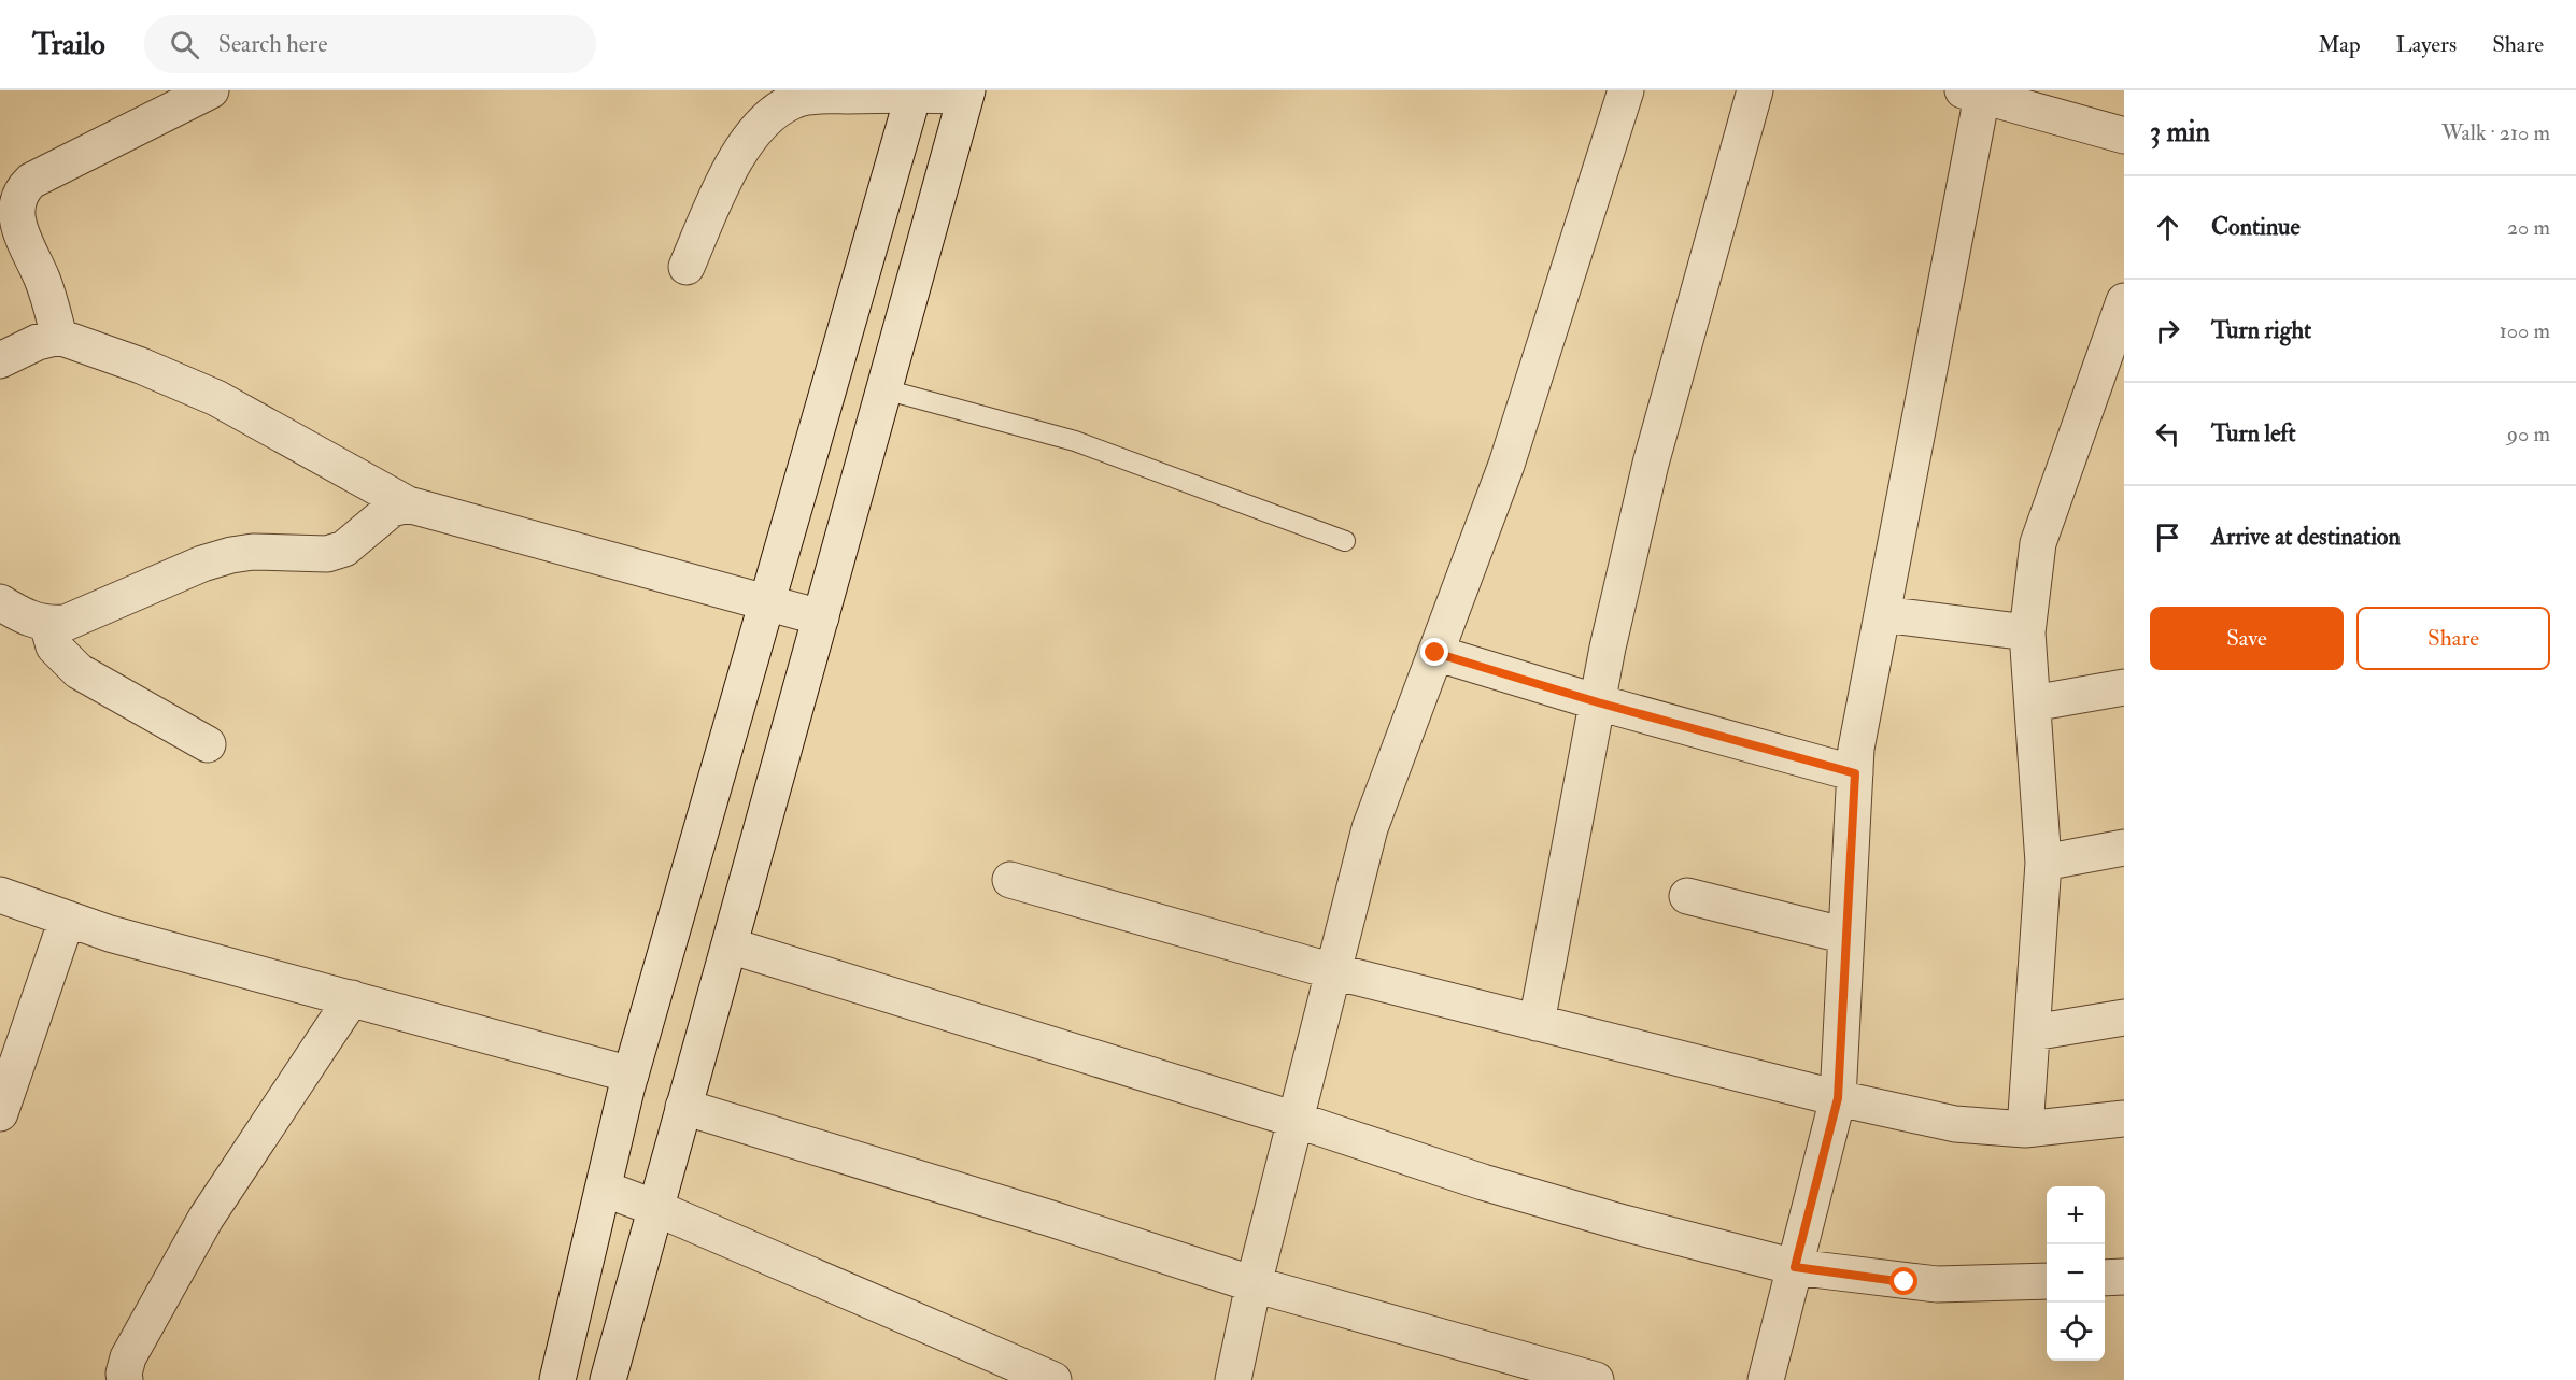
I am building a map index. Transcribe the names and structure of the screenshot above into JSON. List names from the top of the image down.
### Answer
{
  "page": {
    "header": "Trailo",
    "search": "Search here",
    "nav": ["Map", "Layers", "Share"],
    "heading": ["3 min", "Walk · 210 m"],
    "list": [
      ["Continue", "20 m"],
      ["Turn right", "100 m"],
      ["Turn left", "90 m"],
      "Arrive at destination"
    ],
    "buttons": ["Save", "Share"],
    "map_buttons": ["+", "−"]
  }
}
